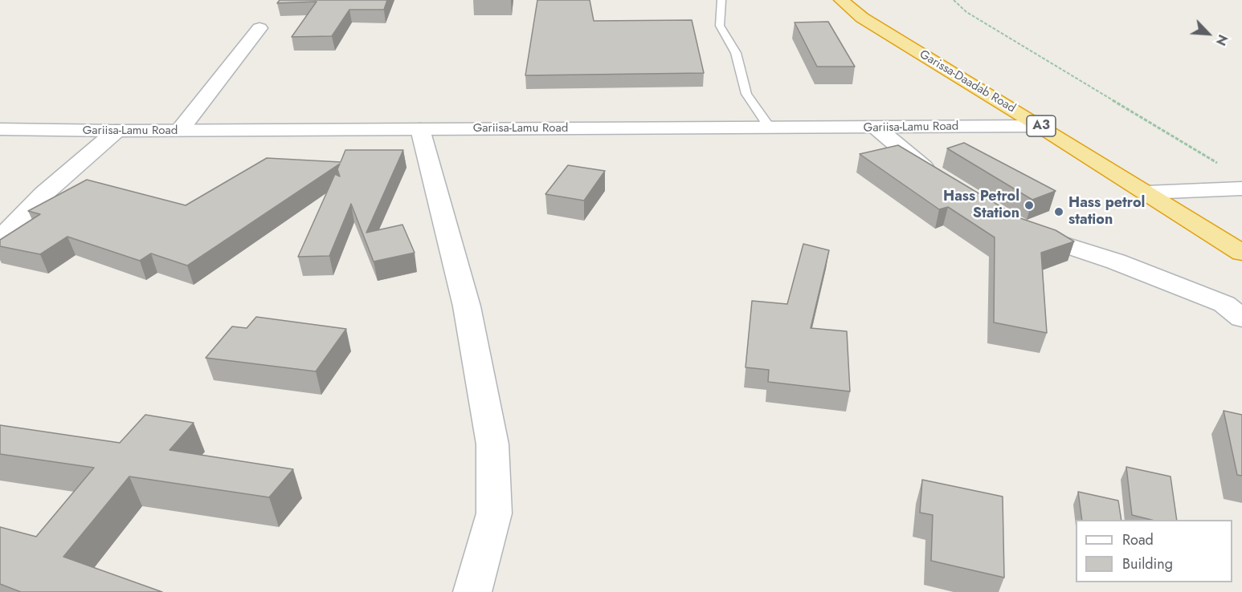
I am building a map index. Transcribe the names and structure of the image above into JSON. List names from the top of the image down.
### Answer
{
  "streets": {
    "highway": ["Garissa-Daadab Road", "A3"],
    "street": ["Gariisa-Lamu Road"]
  },
  "crossings": [
    ["Garissa-Daadab Road", "Gariisa-Lamu Road"]
  ],
  "places": ["Hass Petrol Station", "Hass petrol station"],
  "legend": ["Road", "Building"],
  "north": "bottom right"
}
